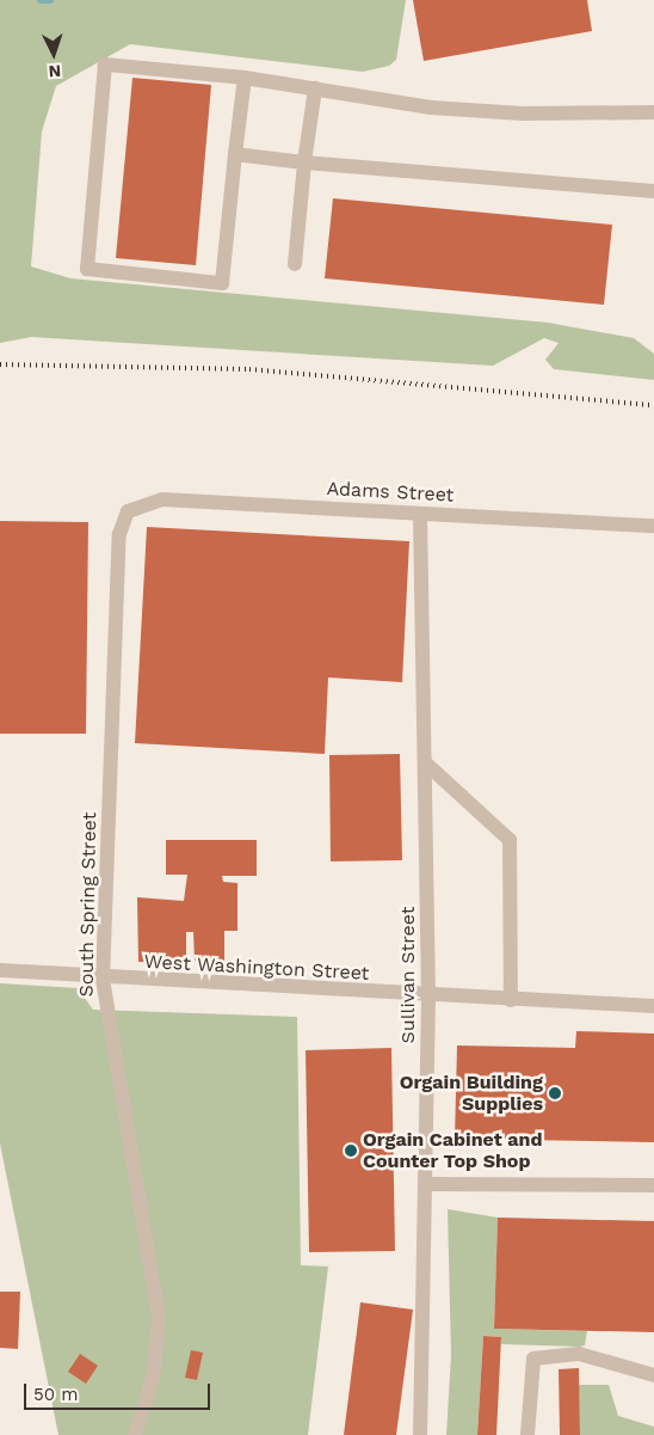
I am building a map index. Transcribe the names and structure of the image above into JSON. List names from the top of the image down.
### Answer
{
  "streets": {
    "street": [
      "Adams Street",
      "South Spring Street",
      "West Washington Street",
      "Sullivan Street"
    ]
  },
  "crossings": [
    ["Adams Street", "South Spring Street"],
    ["Adams Street", "Sullivan Street"],
    ["South Spring Street", "West Washington Street"],
    ["West Washington Street", "Sullivan Street"]
  ],
  "places": ["Orgain Building Supplies", "Orgain Cabinet and Counter Top Shop"],
  "scale_bar": "50 m",
  "north": "bottom"
}
